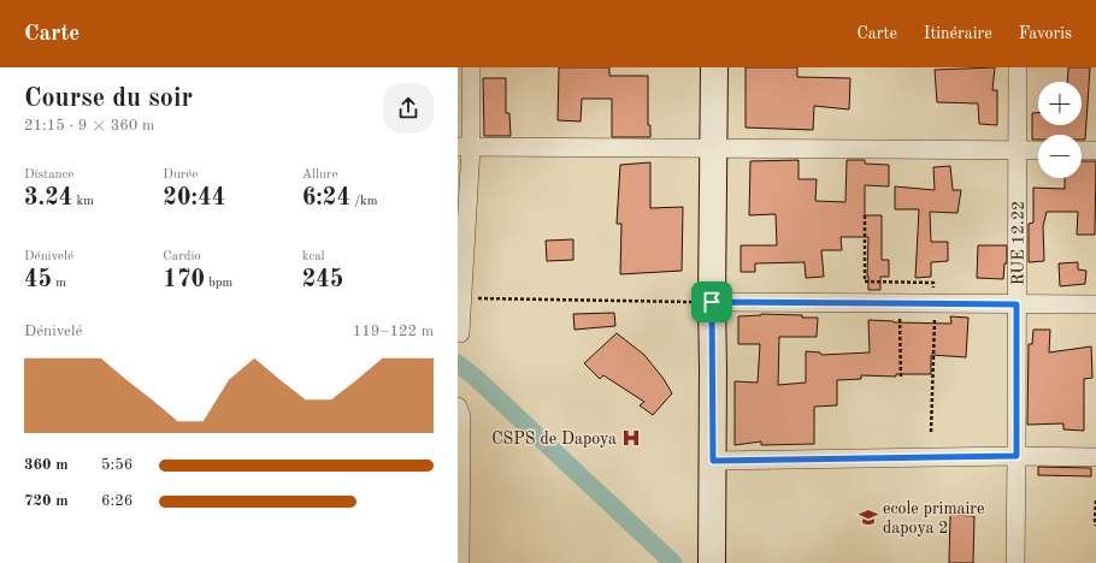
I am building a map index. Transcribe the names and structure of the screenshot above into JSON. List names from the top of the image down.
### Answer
{
  "streets": {
    "street": ["RUE 12.22"]
  },
  "places": {
    "hospital": ["CSPS de Dapoya"],
    "school or university": ["ecole primaire dapoya 2"]
  },
  "page": {
    "header": "Carte",
    "nav": ["Carte", "Itinéraire", "Favoris"],
    "heading": ["Course du soir", "21:15 · 9 × 360 m"],
    "map_buttons": ["+", "−"],
    "stats": [
      ["Distance", "3.24 km"],
      ["Durée", "20:44"],
      ["Allure", "6:24 /km"],
      ["Dénivelé", "45 m"],
      ["Cardio", "170 bpm"],
      ["kcal", "245"]
    ],
    "chart": ["Dénivelé", "119–122 m"],
    "list": [
      {
        "name": "360 m",
        "note": "5:56"
      },
      {
        "name": "720 m",
        "note": "6:26"
      }
    ]
  }
}
